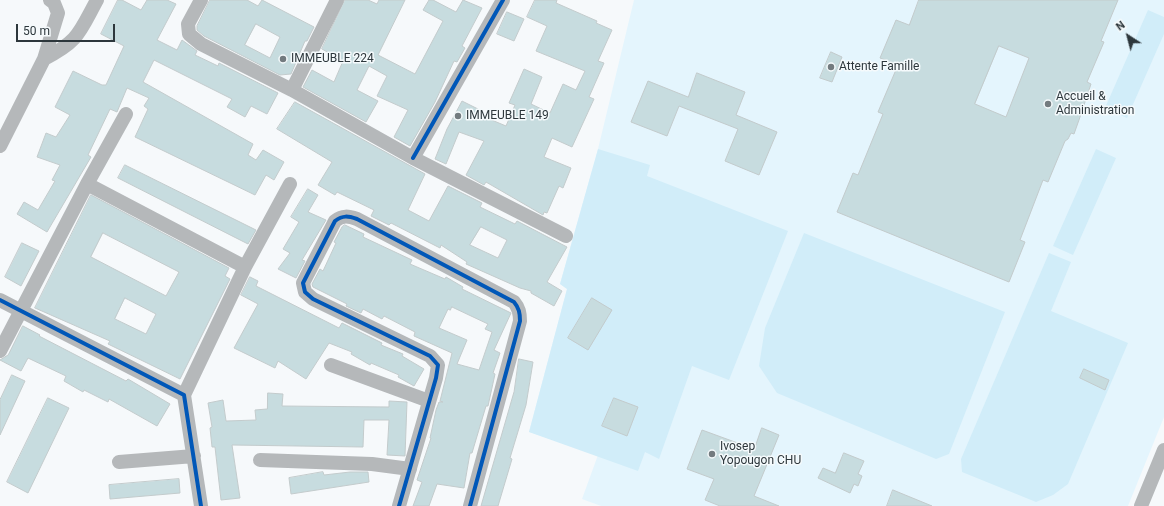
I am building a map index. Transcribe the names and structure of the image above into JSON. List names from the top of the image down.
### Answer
{
  "places": [
    "IMMEUBLE 224",
    "Attente Famille",
    "Accueil & Administration",
    "IMMEUBLE 149",
    "Ivosep Yopougon CHU"
  ],
  "scale_bar": "50 m",
  "north": "top left"
}
